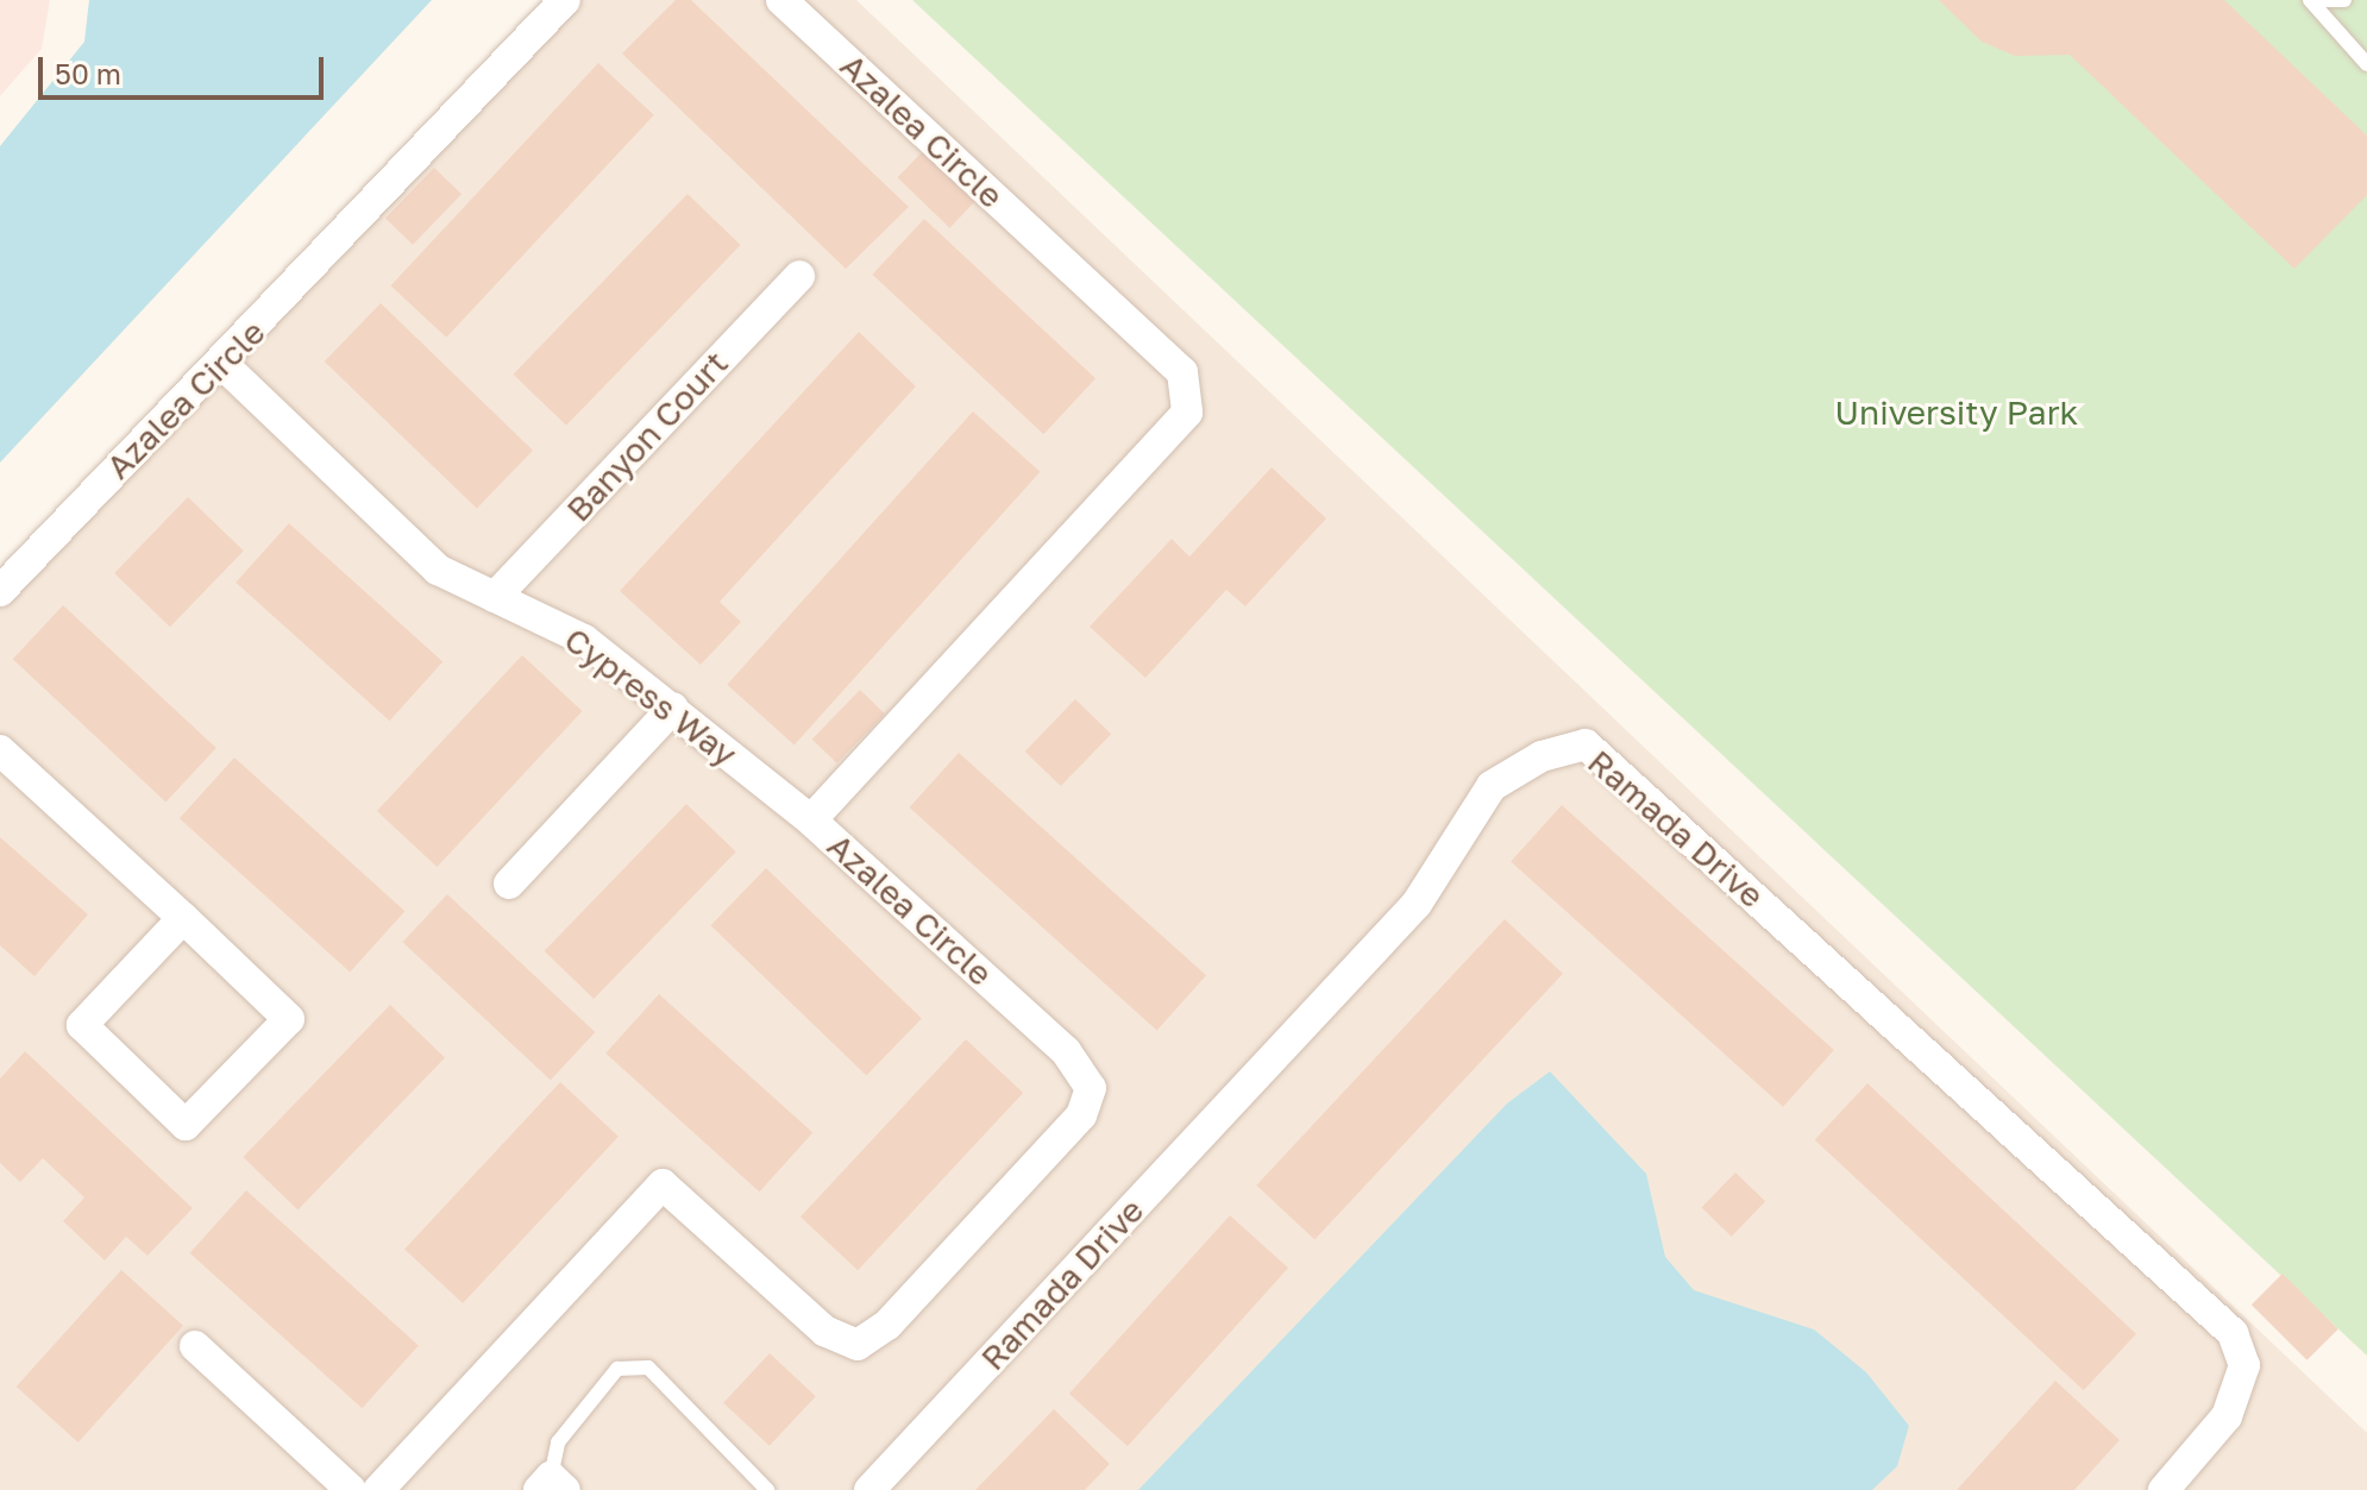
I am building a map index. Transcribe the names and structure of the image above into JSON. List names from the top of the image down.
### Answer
{
  "streets": {
    "street": [
      "Azalea Circle",
      "Banyon Court",
      "Cypress Way",
      "Ramada Drive"
    ]
  },
  "crossings": [
    ["Azalea Circle", "Cypress Way"],
    ["Banyon Court", "Cypress Way"]
  ],
  "parks": ["University Park"],
  "scale_bar": "50 m"
}
